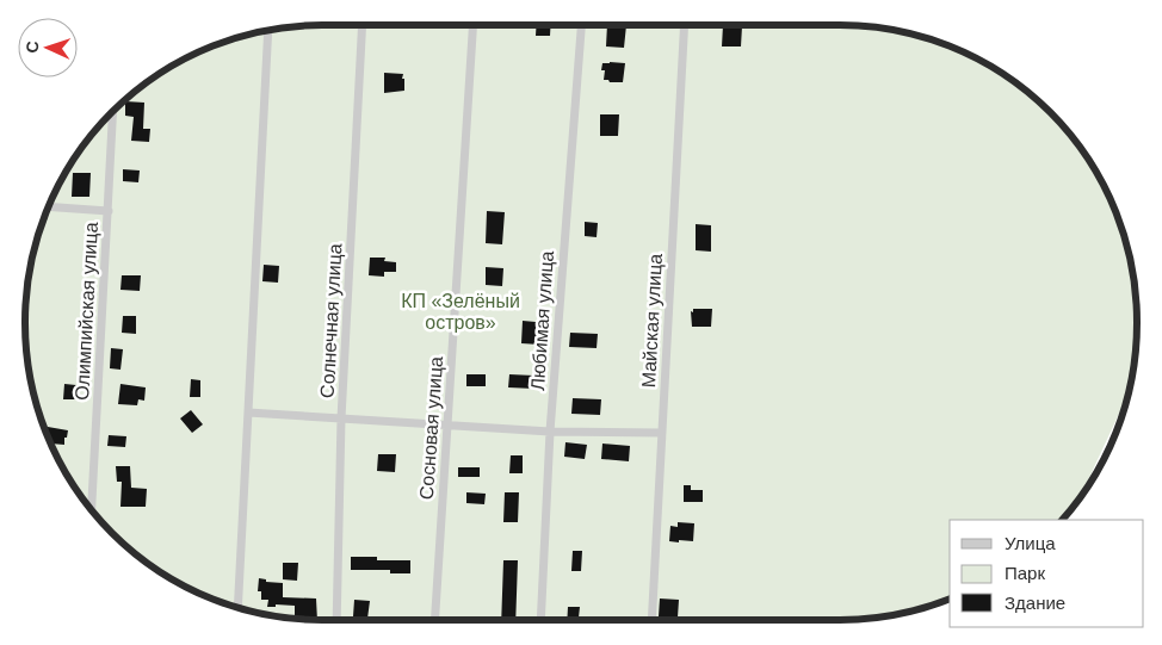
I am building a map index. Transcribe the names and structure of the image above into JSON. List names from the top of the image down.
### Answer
{
  "streets": {
    "street": [
      "Олимпийская улица",
      "Солнечная улица",
      "Любимая улица",
      "Майская улица",
      "Сосновая улица"
    ]
  },
  "parks": ["КП «Зелёный остров»"],
  "legend": ["Улица", "Парк", "Здание"],
  "north": "left"
}
